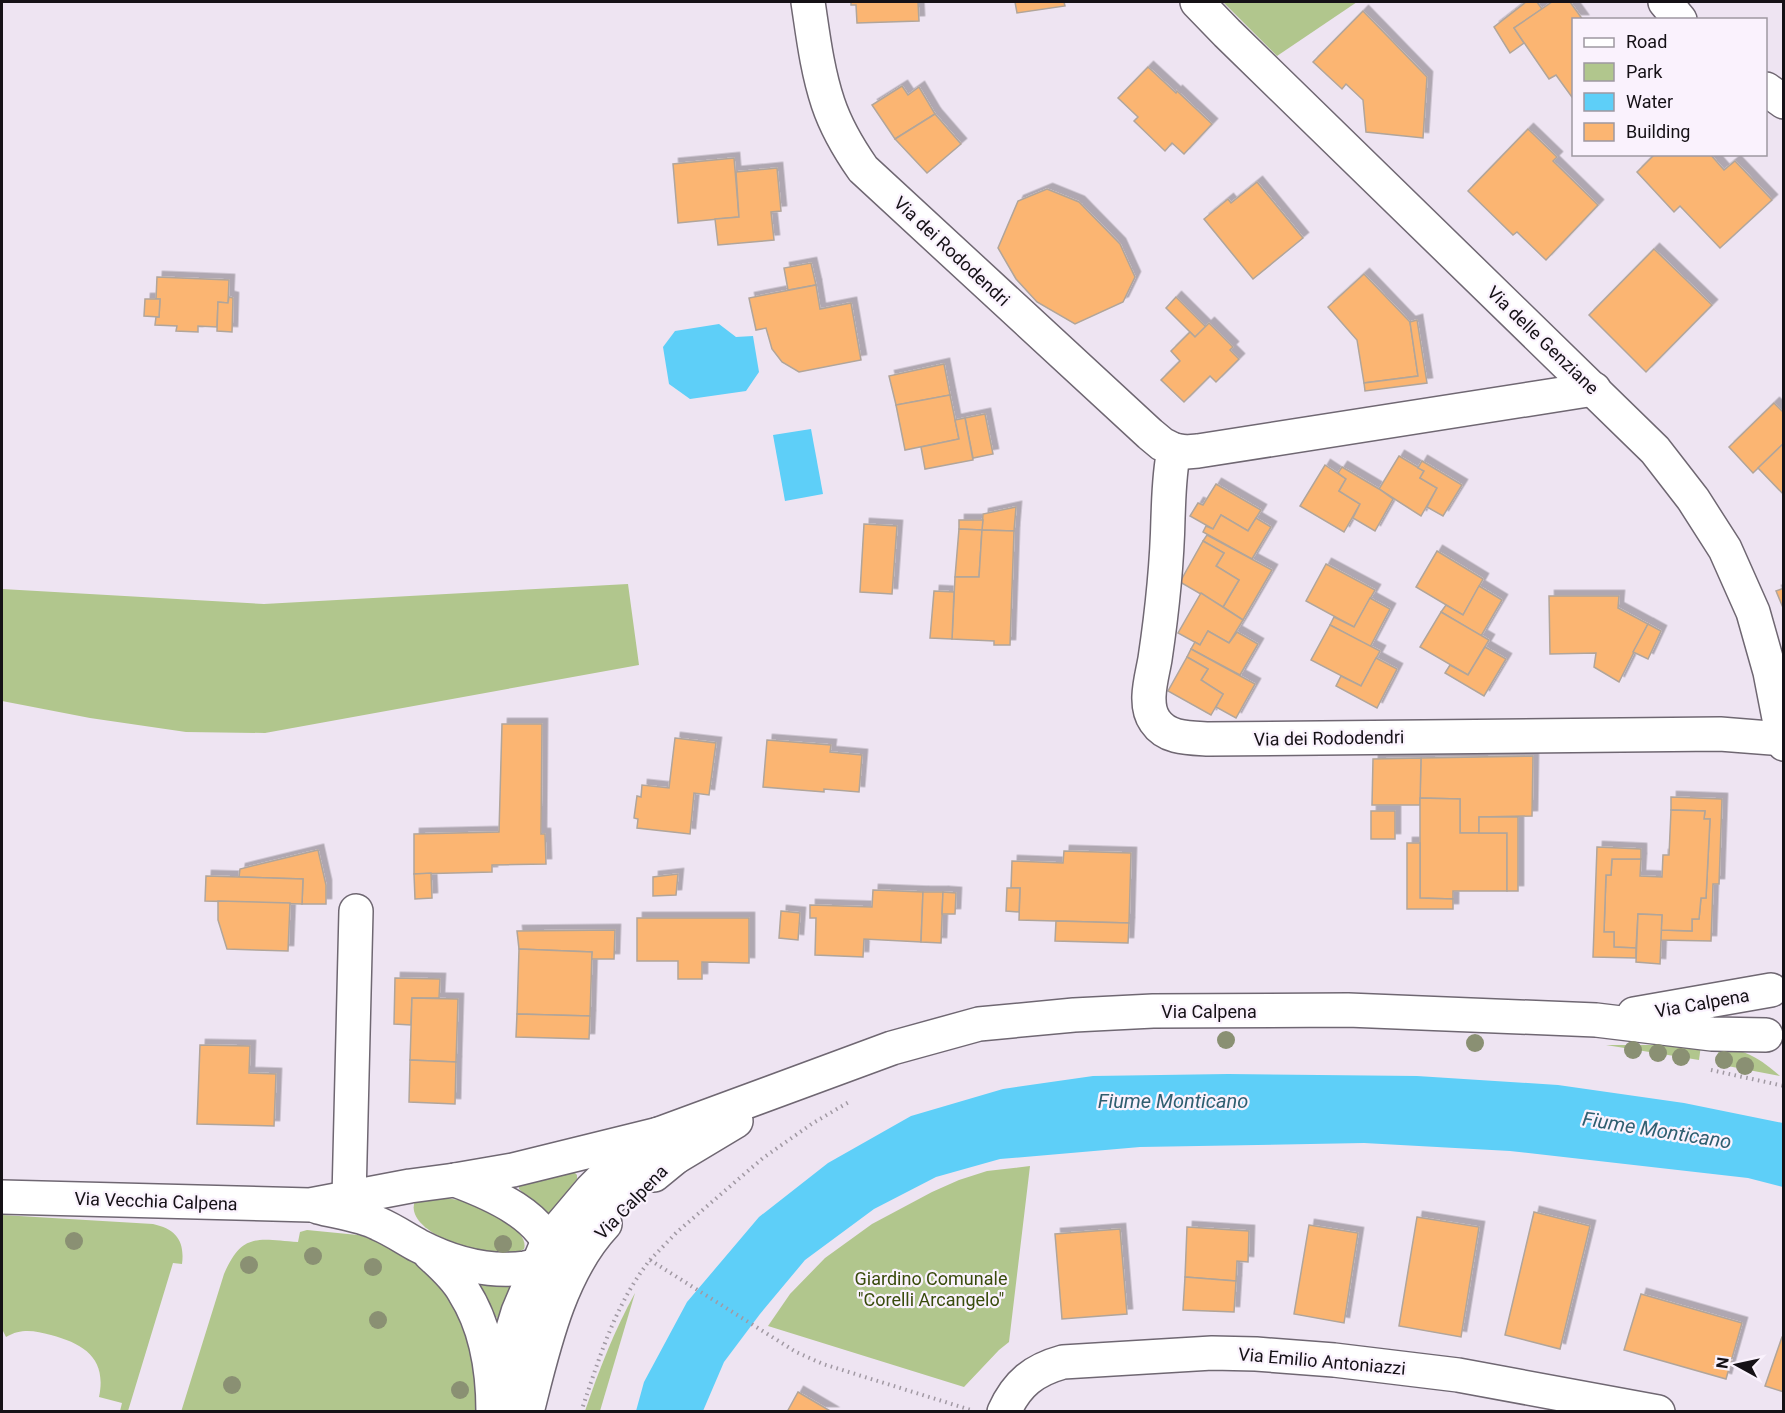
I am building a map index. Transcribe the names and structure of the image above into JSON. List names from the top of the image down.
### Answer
{
  "streets": {
    "street": [
      "Via dei Rododendri",
      "Via delle Genziane",
      "Via Calpena",
      "Via Vecchia Calpena",
      "Via Emilio Antoniazzi"
    ]
  },
  "crossings": [
    ["Via dei Rododendri", "Via delle Genziane"]
  ],
  "water": ["Fiume Monticano"],
  "parks": ["Giardino Comunale \"Corelli Arcangelo\""],
  "legend": [
    "Road",
    "Park",
    "Water",
    "Building"
  ],
  "north": "left"
}
